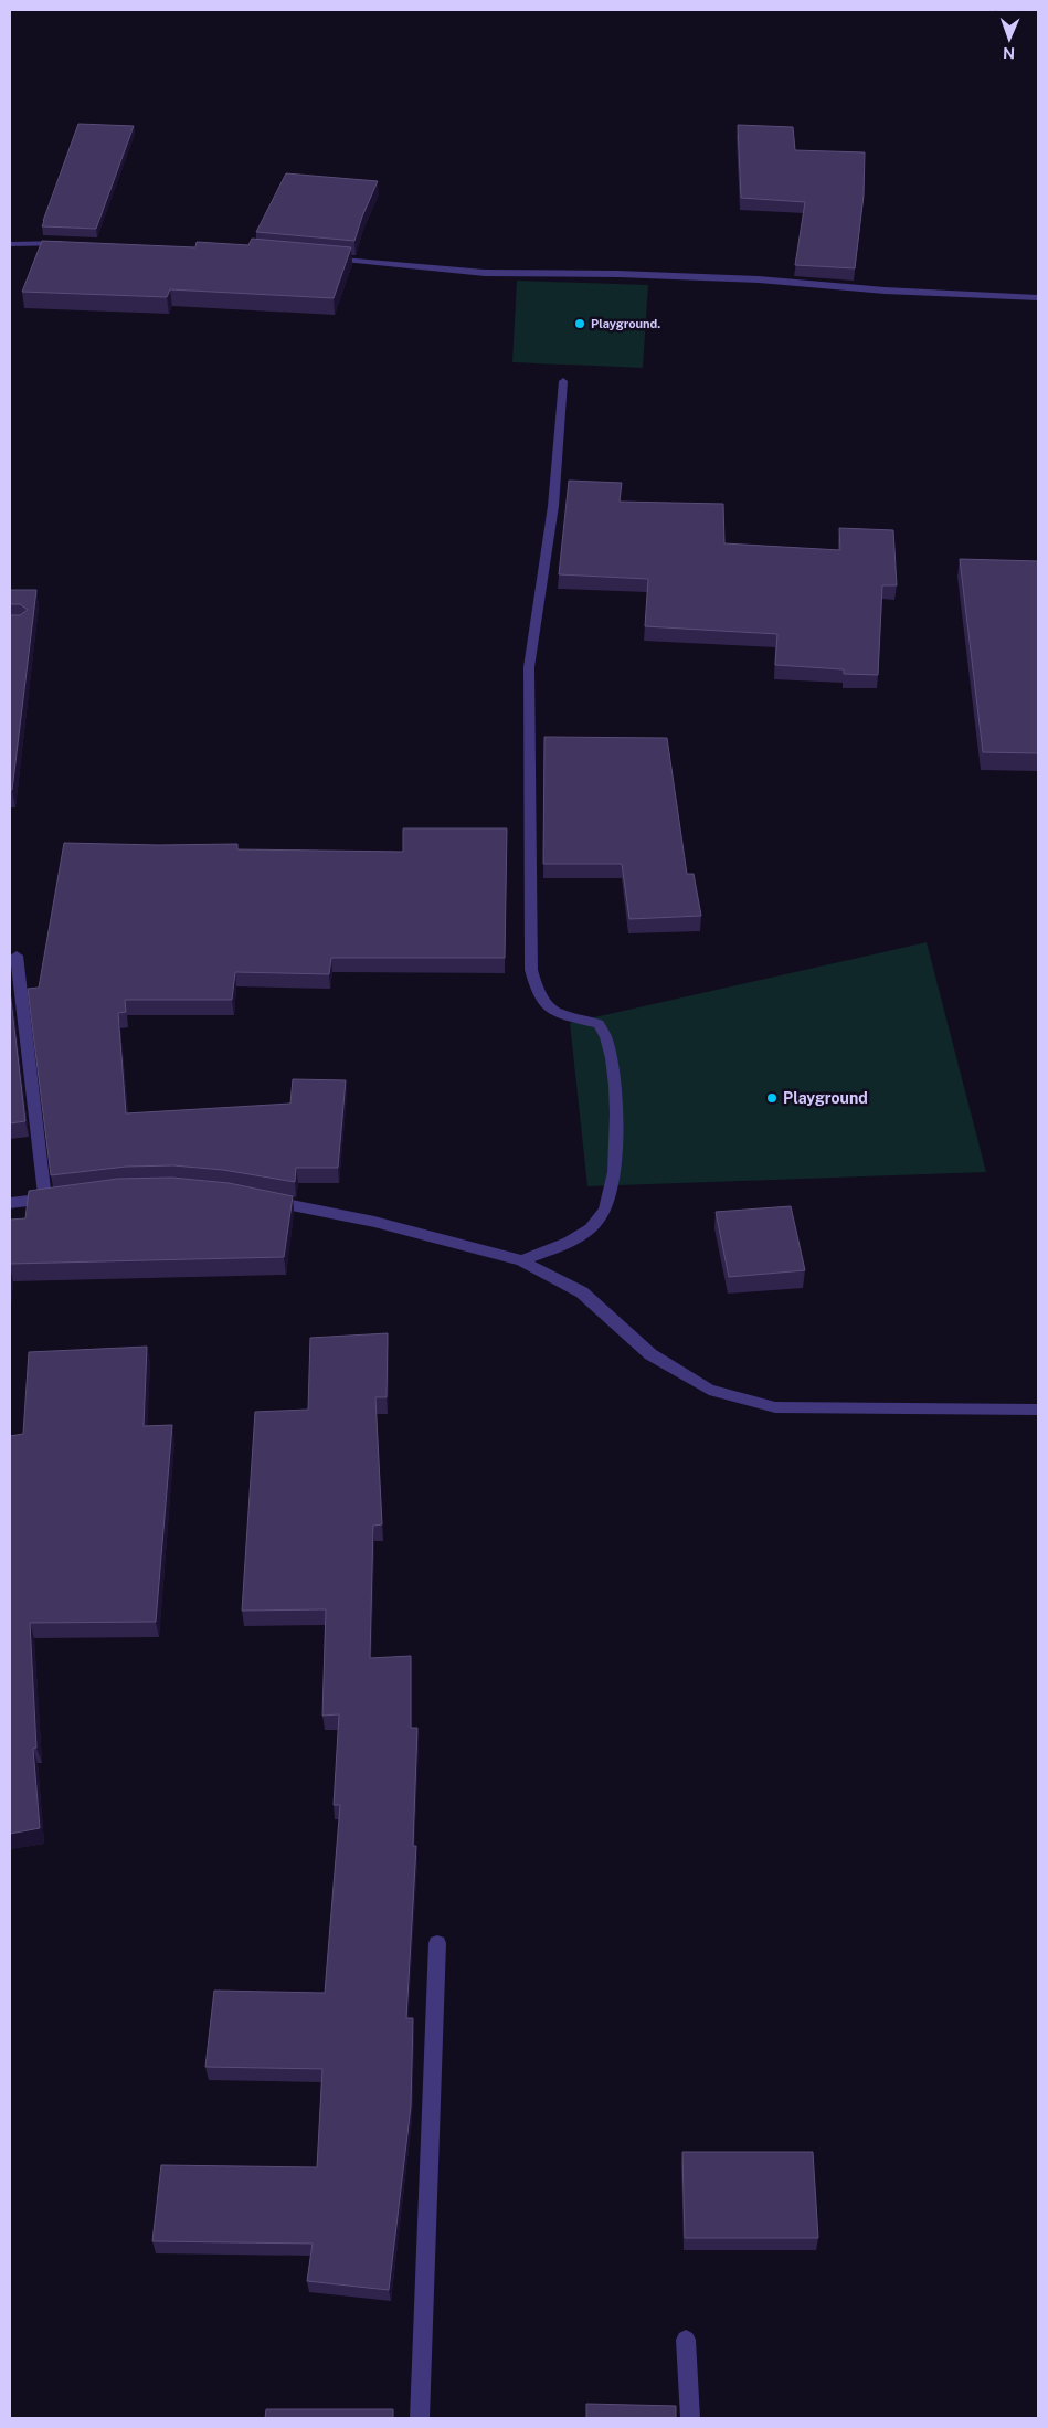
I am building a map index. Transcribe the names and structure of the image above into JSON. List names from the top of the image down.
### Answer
{
  "places": ["Playground.", "Playground"],
  "north": "bottom"
}
